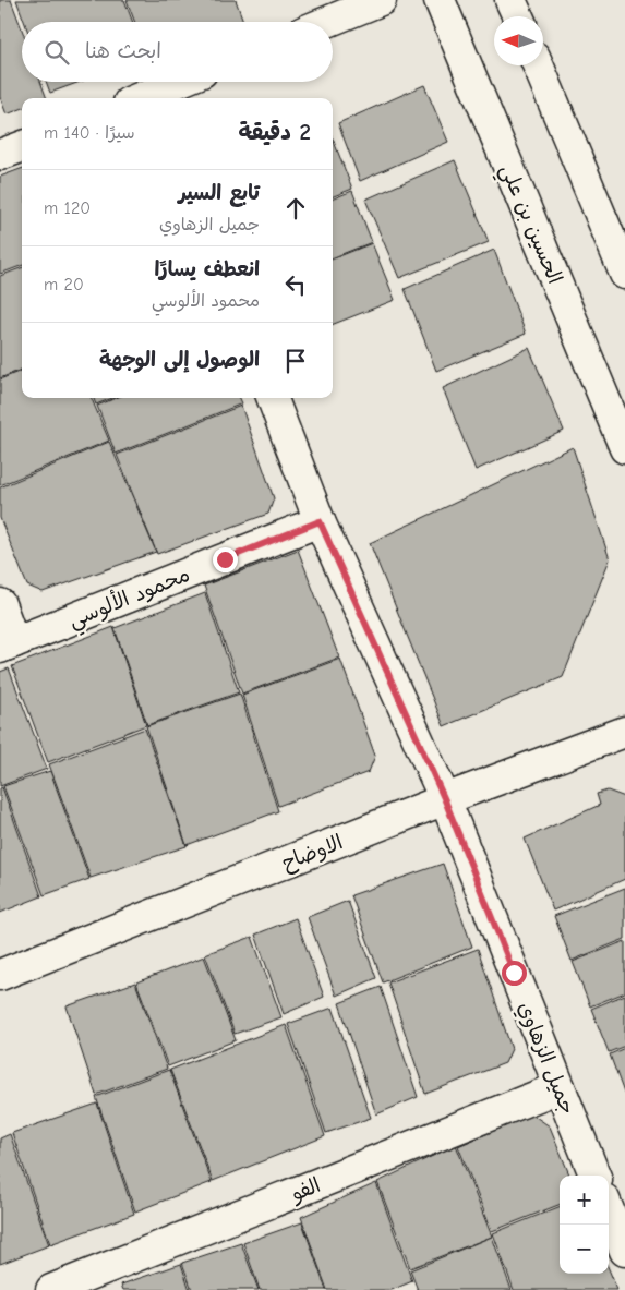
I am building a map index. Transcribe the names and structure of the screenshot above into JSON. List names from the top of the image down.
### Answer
{
  "streets": {
    "street": [
      "الحسين بن علي",
      "محمود الألوسي",
      "الاوضاح",
      "جميل الزهاوي",
      "الفو"
    ]
  },
  "crossings": [
    ["محمود الألوسي", "جميل الزهاوي"],
    ["الاوضاح", "جميل الزهاوي"],
    ["جميل الزهاوي", "الفو"]
  ],
  "north": "left",
  "page": {
    "search": "ابحث هنا",
    "heading": ["2 دقيقة", "سيرًا · 140 m"],
    "list": [
      ["تابع السير", "جميل الزهاوي", "120 m"],
      ["انعطف يسارًا", "محمود الألوسي", "20 m"],
      "الوصول إلى الوجهة"
    ],
    "map_buttons": ["+", "−"]
  }
}
